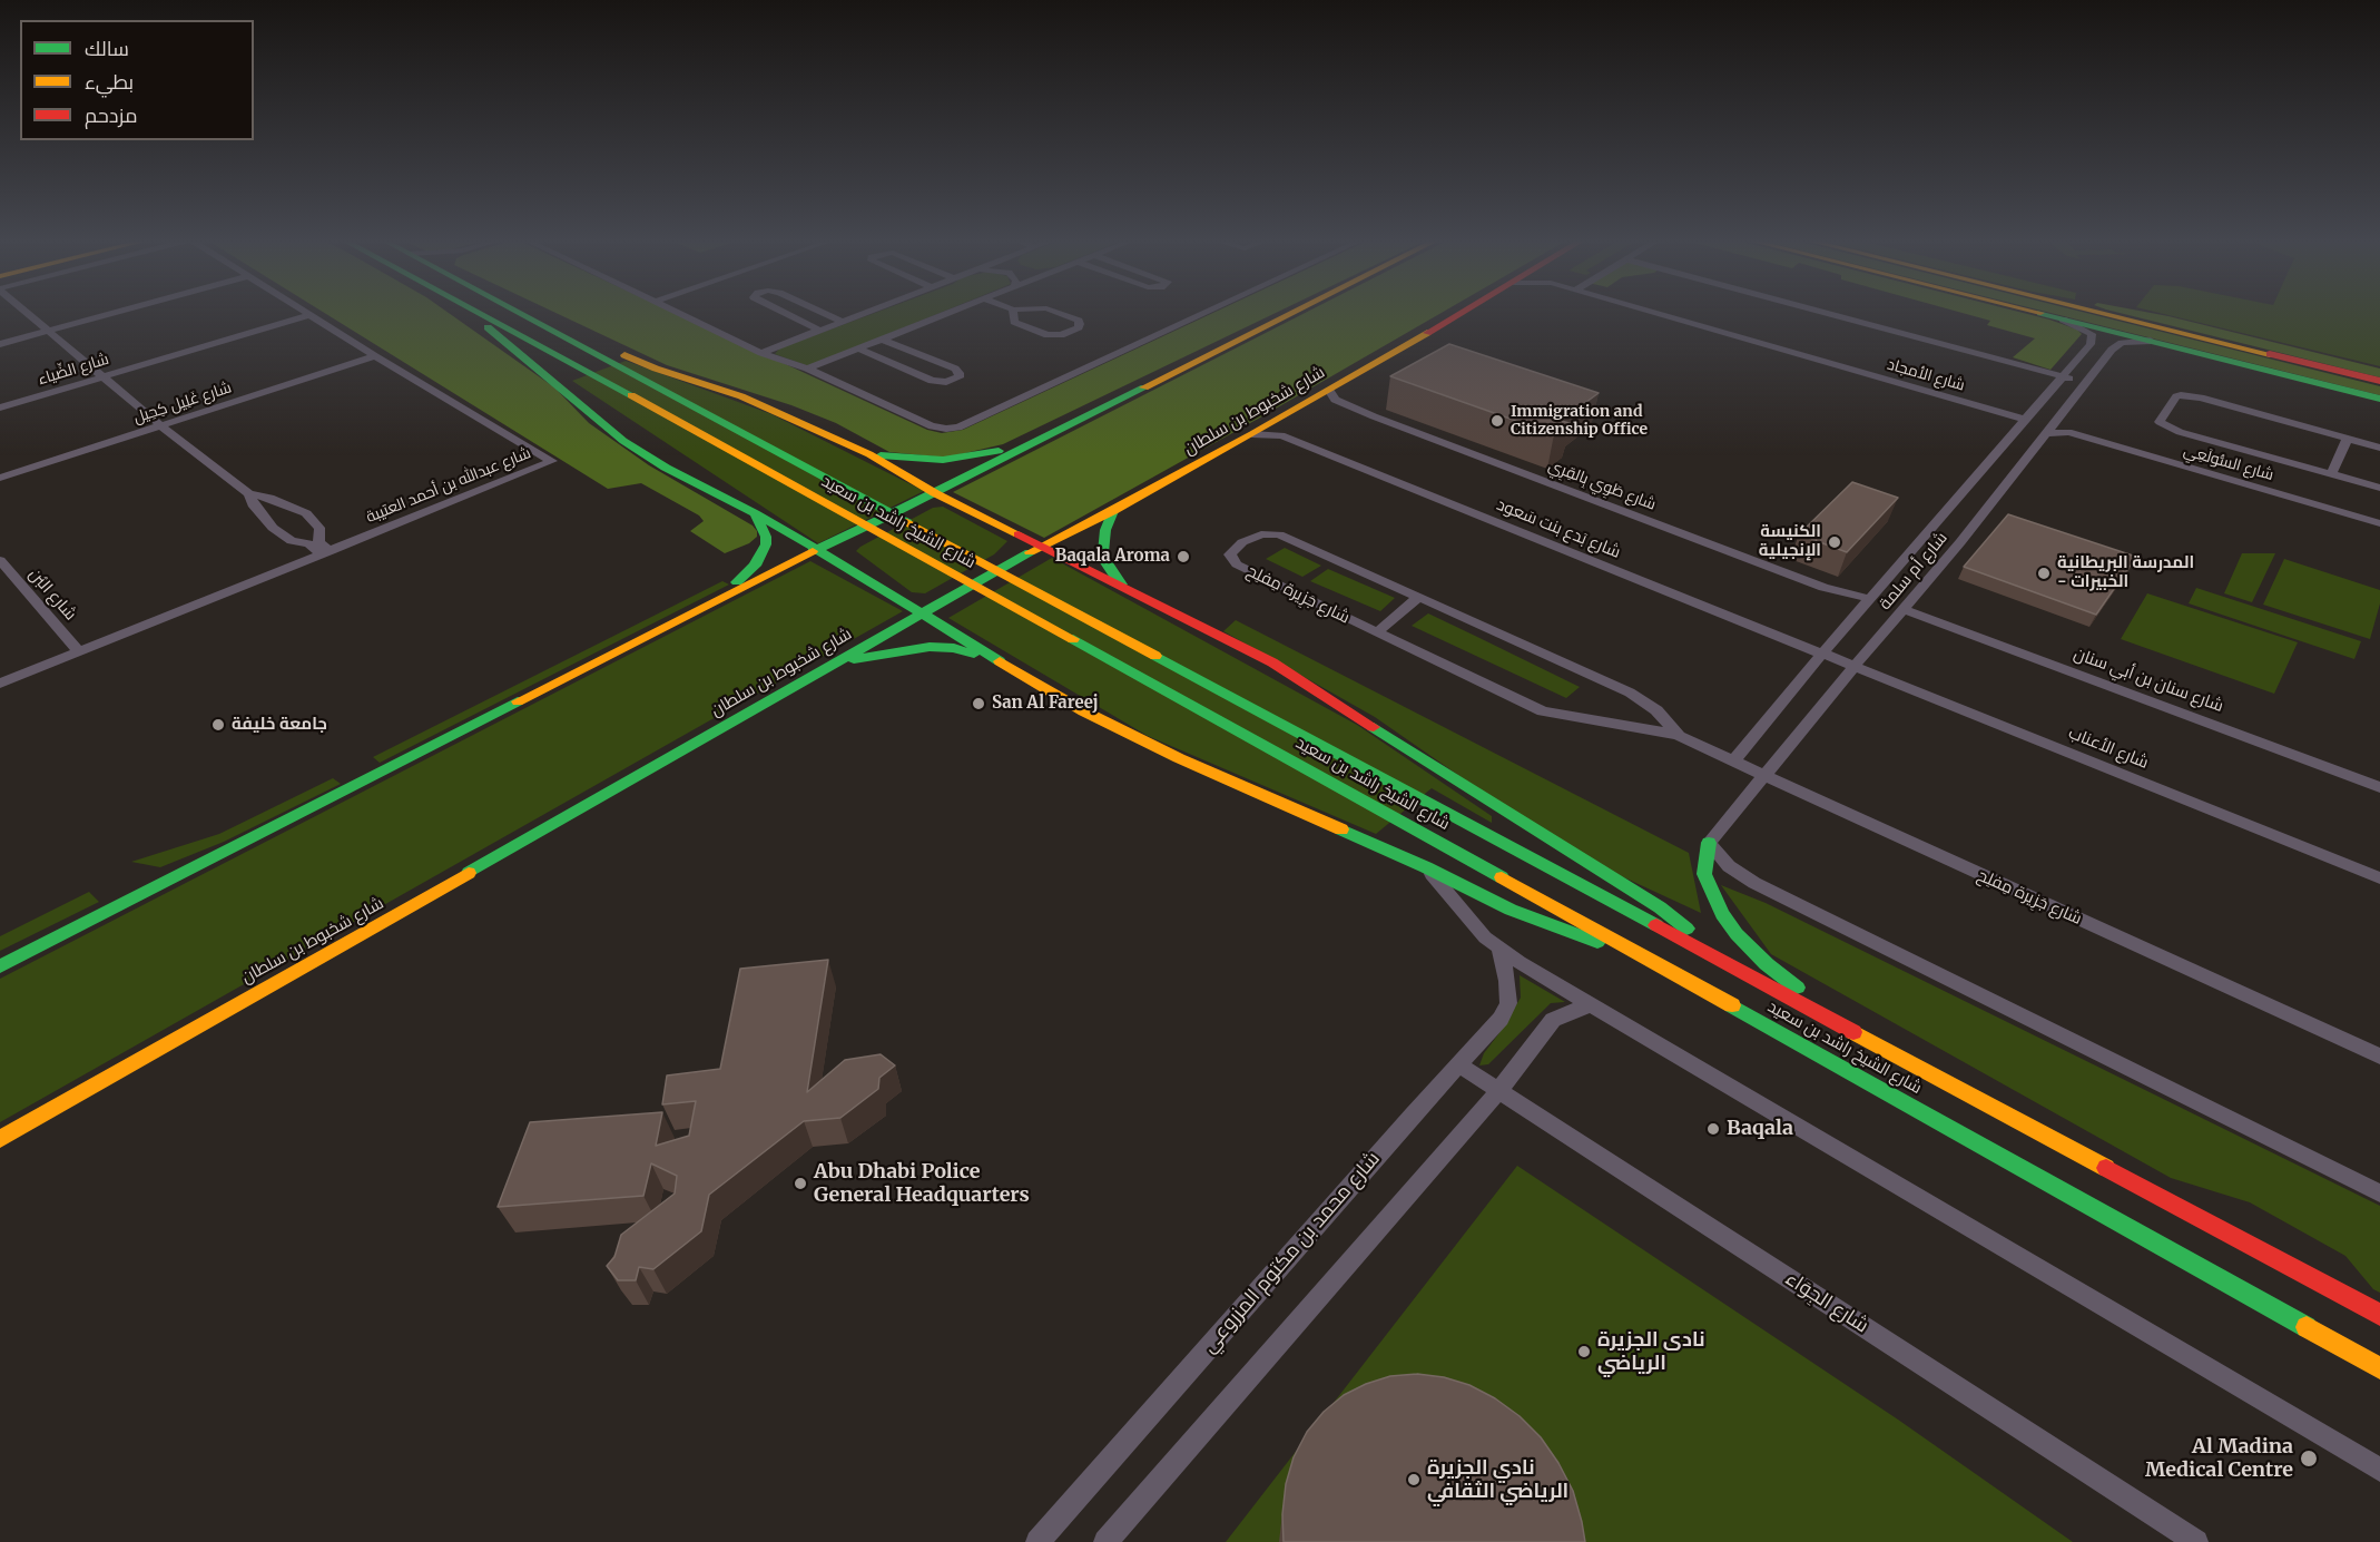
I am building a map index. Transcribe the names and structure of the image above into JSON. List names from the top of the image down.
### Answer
{
  "streets": {
    "main road": ["شارع شخبوط بن سلطان", "شارع الشيخ راشد بن سعيد"],
    "street": [
      "شارع الضِّياء",
      "شارع الأمجاد",
      "شارع غَلِيل كِحِيل",
      "شارع السُّولَعِي",
      "شارع عبدالله بن أحمد العتيبة",
      "شارع طَوِي بِالقِرِي",
      "شارع بَدع بنت سَعود",
      "شارع أم سلمة",
      "شارع البُن",
      "شارع جَزِيرة مِفلِح",
      "شارع سنان بن أبي سنان",
      "شارع الأعناب",
      "شارع محمد بن مكتوم المزروعي",
      "شارع الجِوَاء"
    ]
  },
  "crossings": [
    ["شارع الضِّياء", "شارع عبدالله بن أحمد العتيبة"],
    ["شارع الأمجاد", "شارع أم سلمة"],
    ["شارع غَلِيل كِحِيل", "شارع عبدالله بن أحمد العتيبة"],
    ["شارع شخبوط بن سلطان", "شارع طَوِي بِالقِرِي"],
    ["شارع شخبوط بن سلطان", "شارع بَدع بنت سَعود"],
    ["شارع السُّولَعِي", "شارع أم سلمة"],
    ["شارع عبدالله بن أحمد العتيبة", "شارع البُن"],
    ["شارع طَوِي بِالقِرِي", "شارع أم سلمة"],
    ["شارع بَدع بنت سَعود", "شارع أم سلمة"],
    ["شارع بَدع بنت سَعود", "شارع الأعناب"],
    ["شارع أم سلمة", "شارع جَزِيرة مِفلِح"],
    ["شارع أم سلمة", "شارع سنان بن أبي سنان"],
    ["شارع أم سلمة", "شارع الأعناب"],
    ["شارع محمد بن مكتوم المزروعي", "شارع الجِوَاء"]
  ],
  "places": [
    "Immigration and Citizenship Office",
    "الكنيسة الإنجيلية",
    "Baqala Aroma",
    "المدرسة البريطانية - الخبيرات",
    "San Al Fareej",
    "جامعة خليفة",
    "Baqala",
    "Abu Dhabi Police General Headquarters",
    "نادى الجزيرة الرياضي",
    "Al Madina Medical Centre",
    "نادي الجزيرة الرياضي الثقافي"
  ],
  "legend": ["سالك", "بطيء", "مزدحم"]
}
